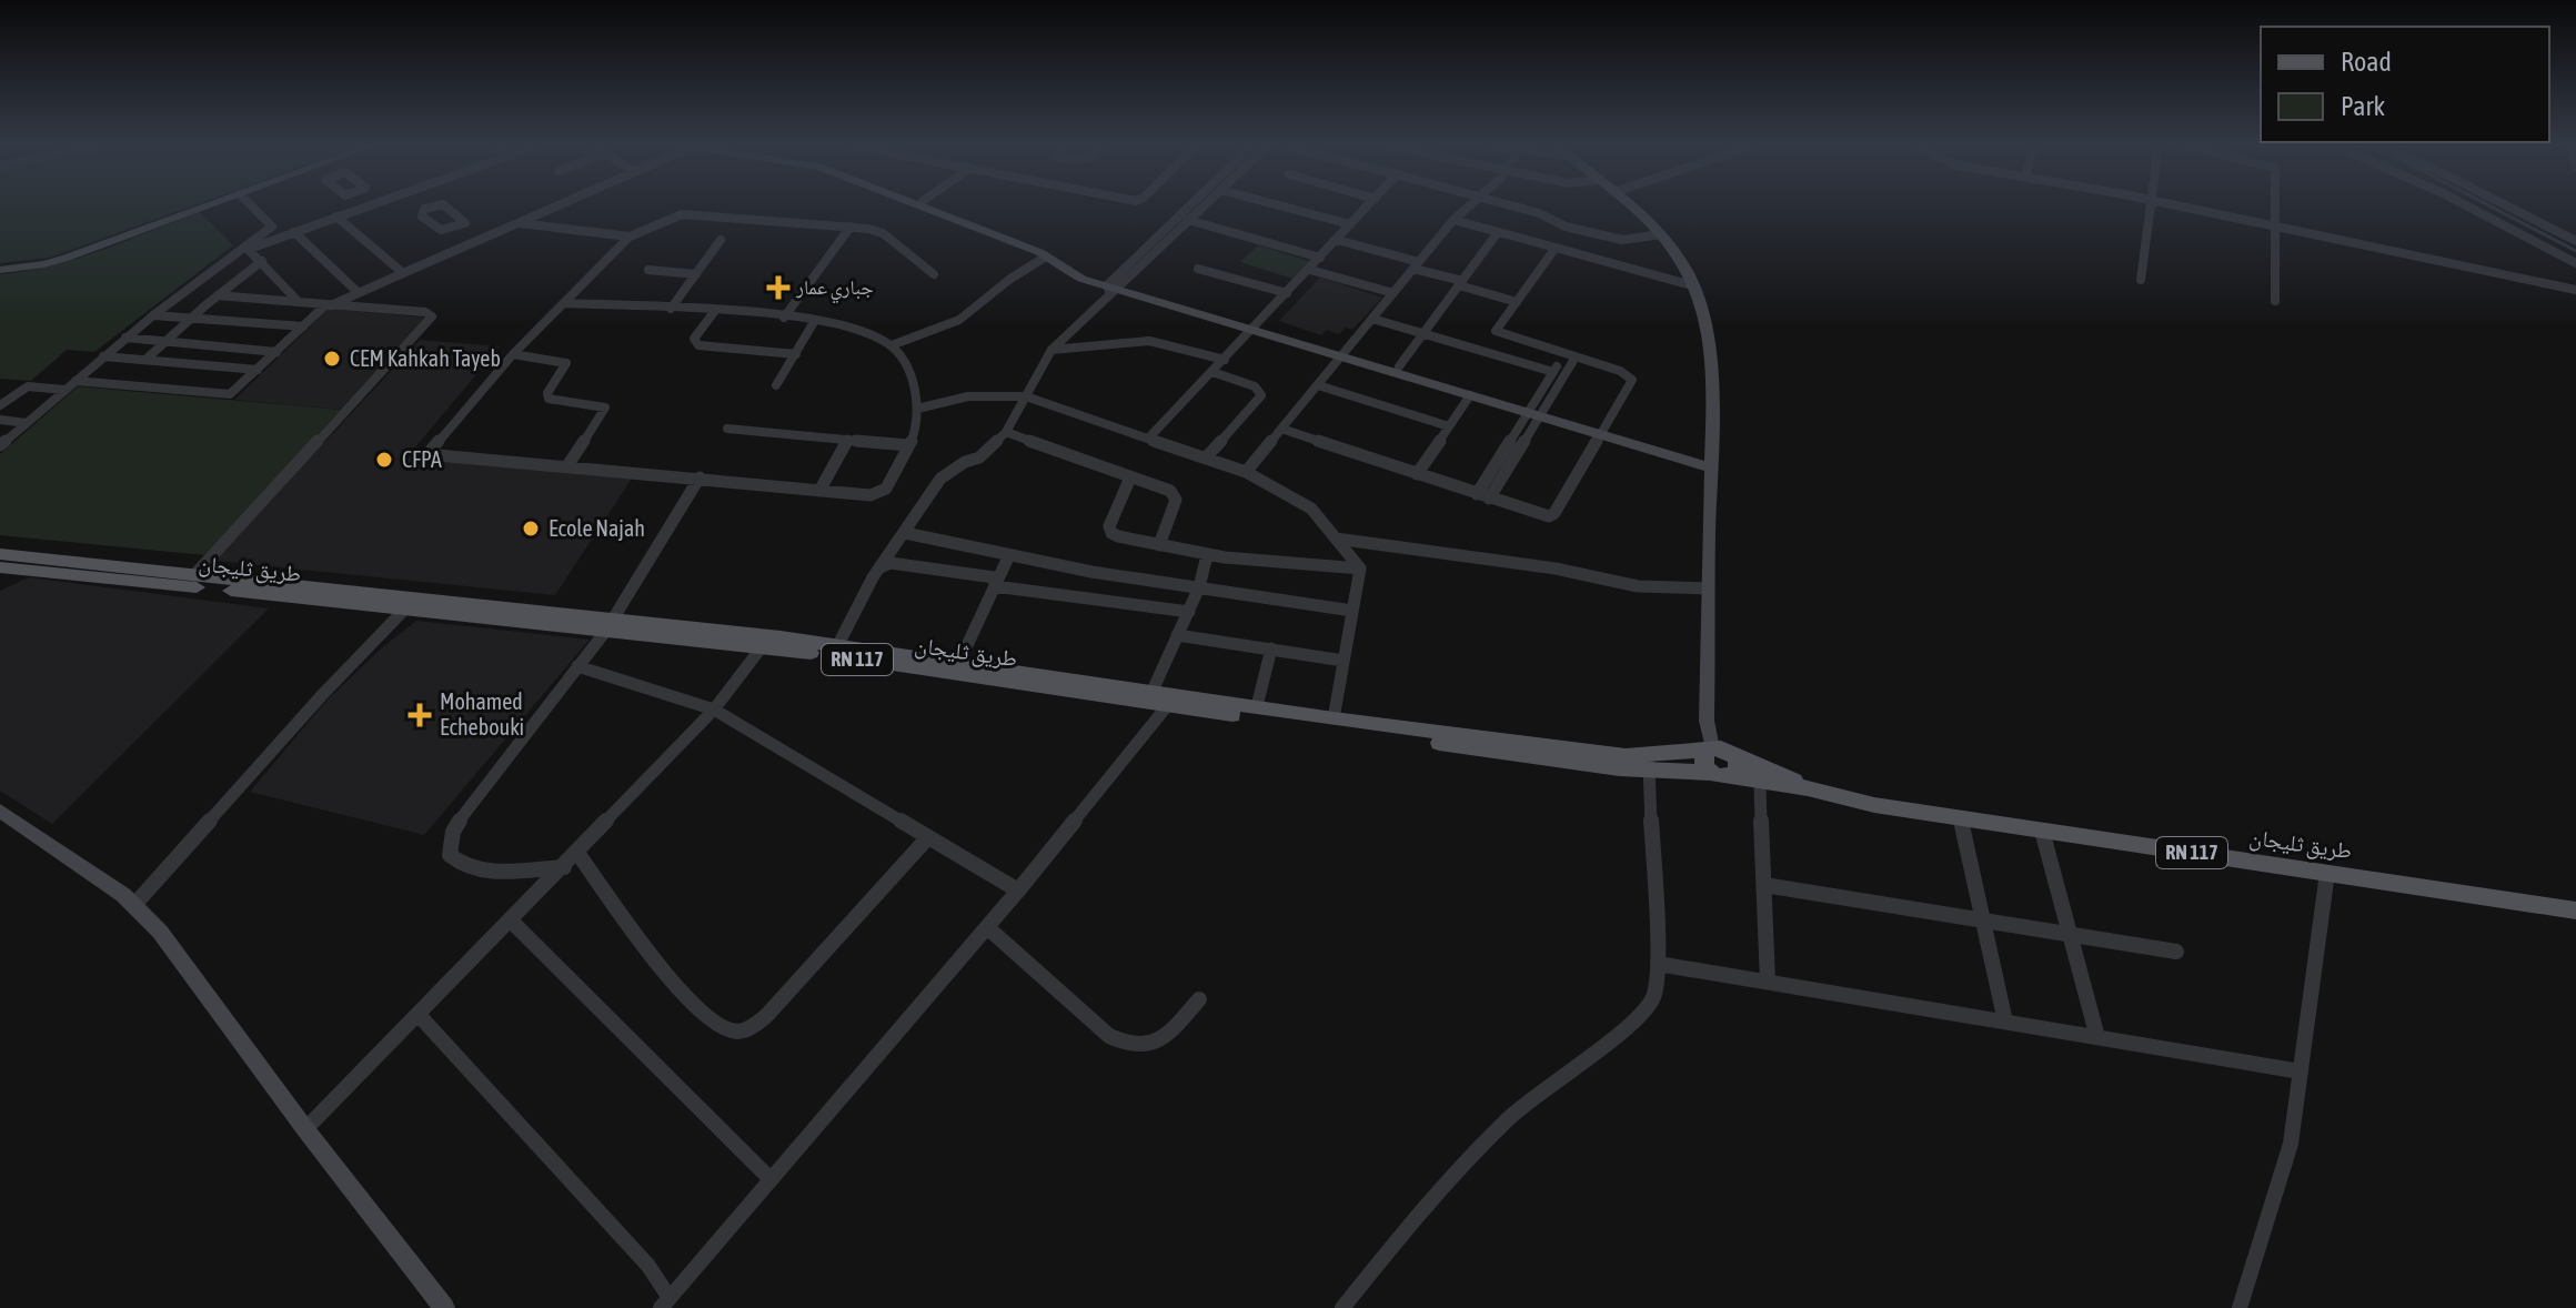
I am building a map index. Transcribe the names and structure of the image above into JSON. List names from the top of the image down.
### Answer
{
  "streets": {
    "main road": ["طريق ثليجان", "RN 117"]
  },
  "places": {
    "health": ["جباري عمار", "Mohamed Echebouki"],
    "other": ["CEM Kahkah Tayeb", "CFPA", "Ecole Najah"]
  },
  "legend": ["Road", "Park"]
}
